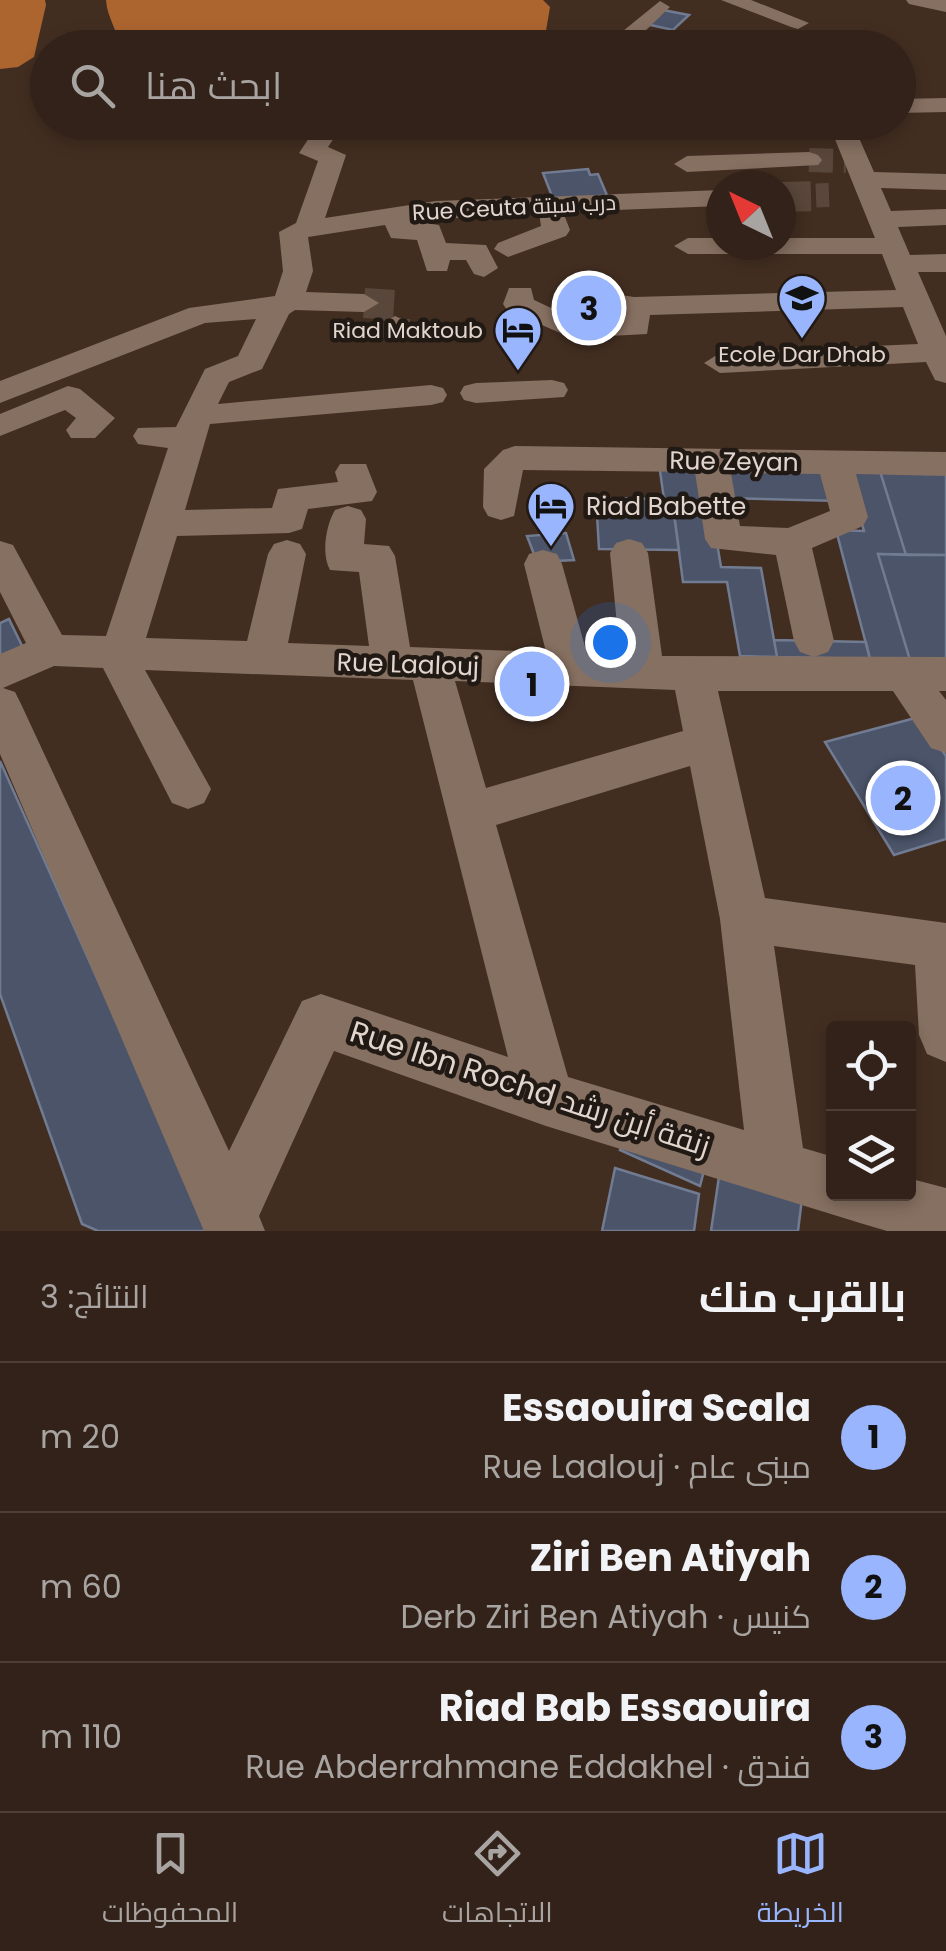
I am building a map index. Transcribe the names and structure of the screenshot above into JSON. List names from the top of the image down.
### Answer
{
  "streets": {
    "street": [
      "Rue Ceuta درب سبتة",
      "Rue Zeyan",
      "Rue Laalouj",
      "Rue Ibn Rochd زنقة أبن رشد"
    ]
  },
  "places": {
    "school or university": ["Ecole Dar Dhab"],
    "hotel": ["Riad Maktoub", "Riad Babette"]
  },
  "north": "top left",
  "page": {
    "search": "ابحث هنا",
    "pins": ["3", "1", "2"],
    "heading": ["بالقرب منك", "النتائج: 3"],
    "list": [
      {
        "mark": "1",
        "name": "Essaouira Scala",
        "note": "مبنى عام · Rue Laalouj",
        "value": "20 m"
      },
      {
        "mark": "2",
        "name": "Ziri Ben Atiyah",
        "note": "كنيس · Derb Ziri Ben Atiyah",
        "value": "60 m"
      },
      {
        "mark": "3",
        "name": "Riad Bab Essaouira",
        "note": "فندق · Rue Abderrahmane Eddakhel",
        "value": "110 m"
      }
    ],
    "nav": ["الخريطة", "الاتجاهات", "المحفوظات"]
  }
}
